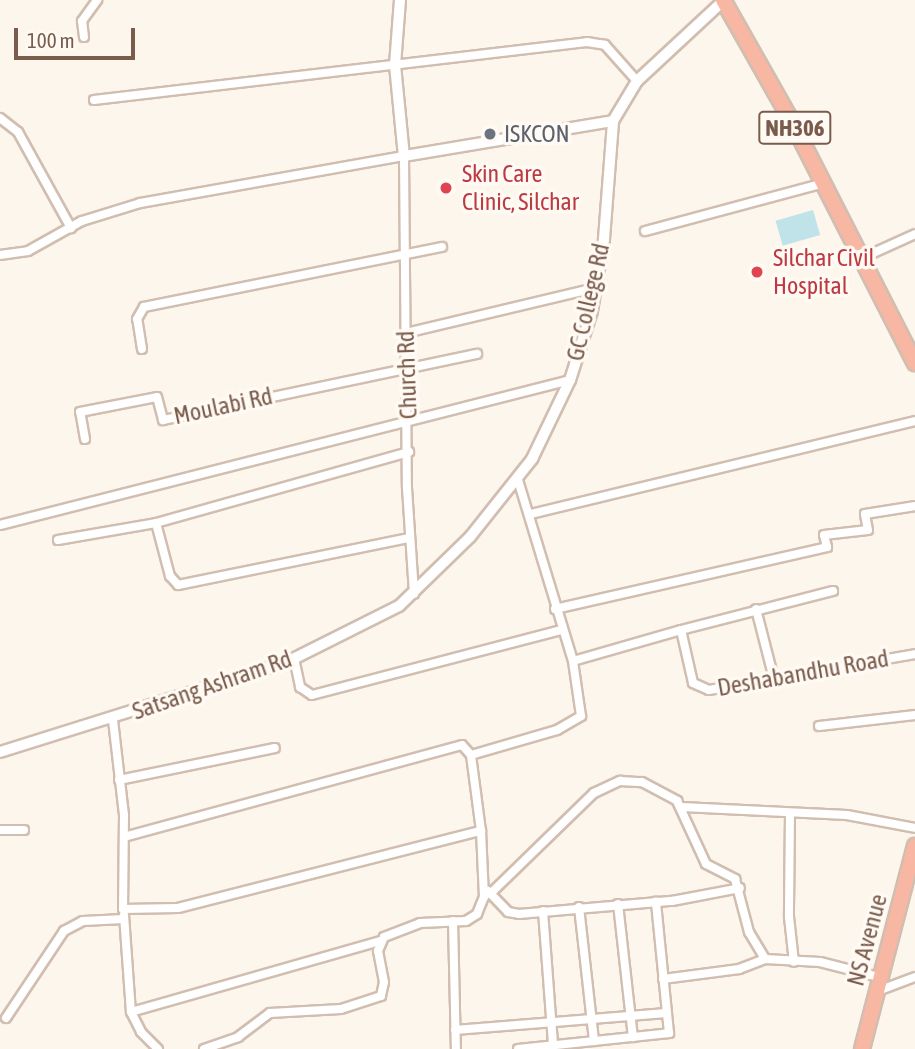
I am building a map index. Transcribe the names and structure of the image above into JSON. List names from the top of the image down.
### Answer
{
  "streets": {
    "highway": ["NH306", "NS Avenue"],
    "main road": ["GC College Rd", "Satsang Ashram Rd"],
    "street": ["Church Rd", "Moulabi Rd", "Deshabandhu Road"]
  },
  "crossings": [
    ["NH306", "GC College Rd"],
    ["GC College Rd", "Church Rd"],
    ["GC College Rd", "Satsang Ashram Rd"],
    ["Church Rd", "Moulabi Rd"],
    ["Church Rd", "Satsang Ashram Rd"]
  ],
  "places": ["ISKCON", "Skin Care Clinic, Silchar", "Silchar Civil Hospital"],
  "scale_bar": "100 m"
}
